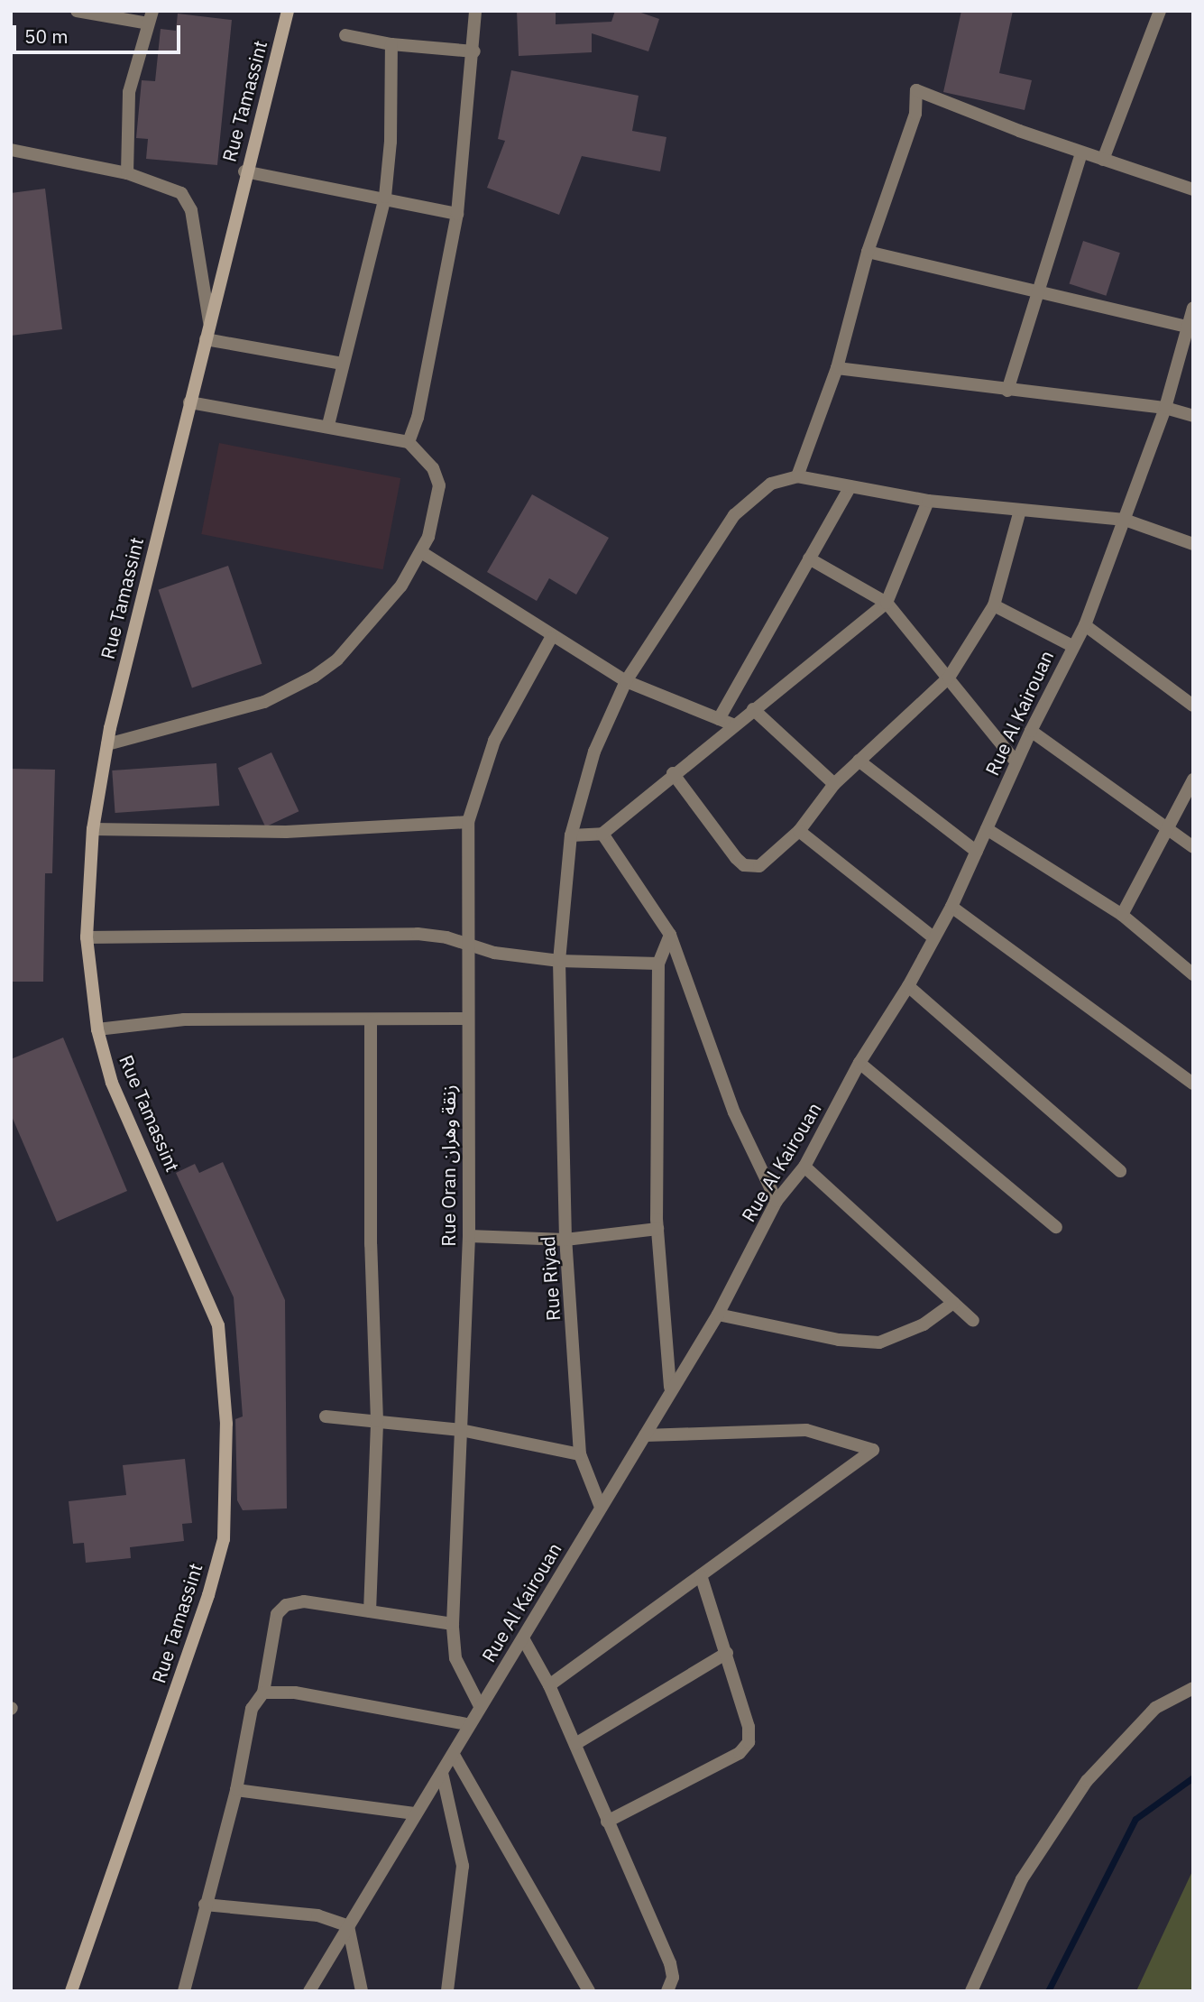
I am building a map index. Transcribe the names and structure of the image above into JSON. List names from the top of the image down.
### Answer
{
  "streets": {
    "main road": ["Rue Tamassint"],
    "street": ["Rue Al Kairouan", "Rue Oran زنقة وهران", "Rue Riyad"]
  },
  "crossings": [
    ["Rue Al Kairouan", "Rue Oran زنقة وهران"],
    ["Rue Al Kairouan", "Rue Riyad"]
  ],
  "scale_bar": "50 m"
}
